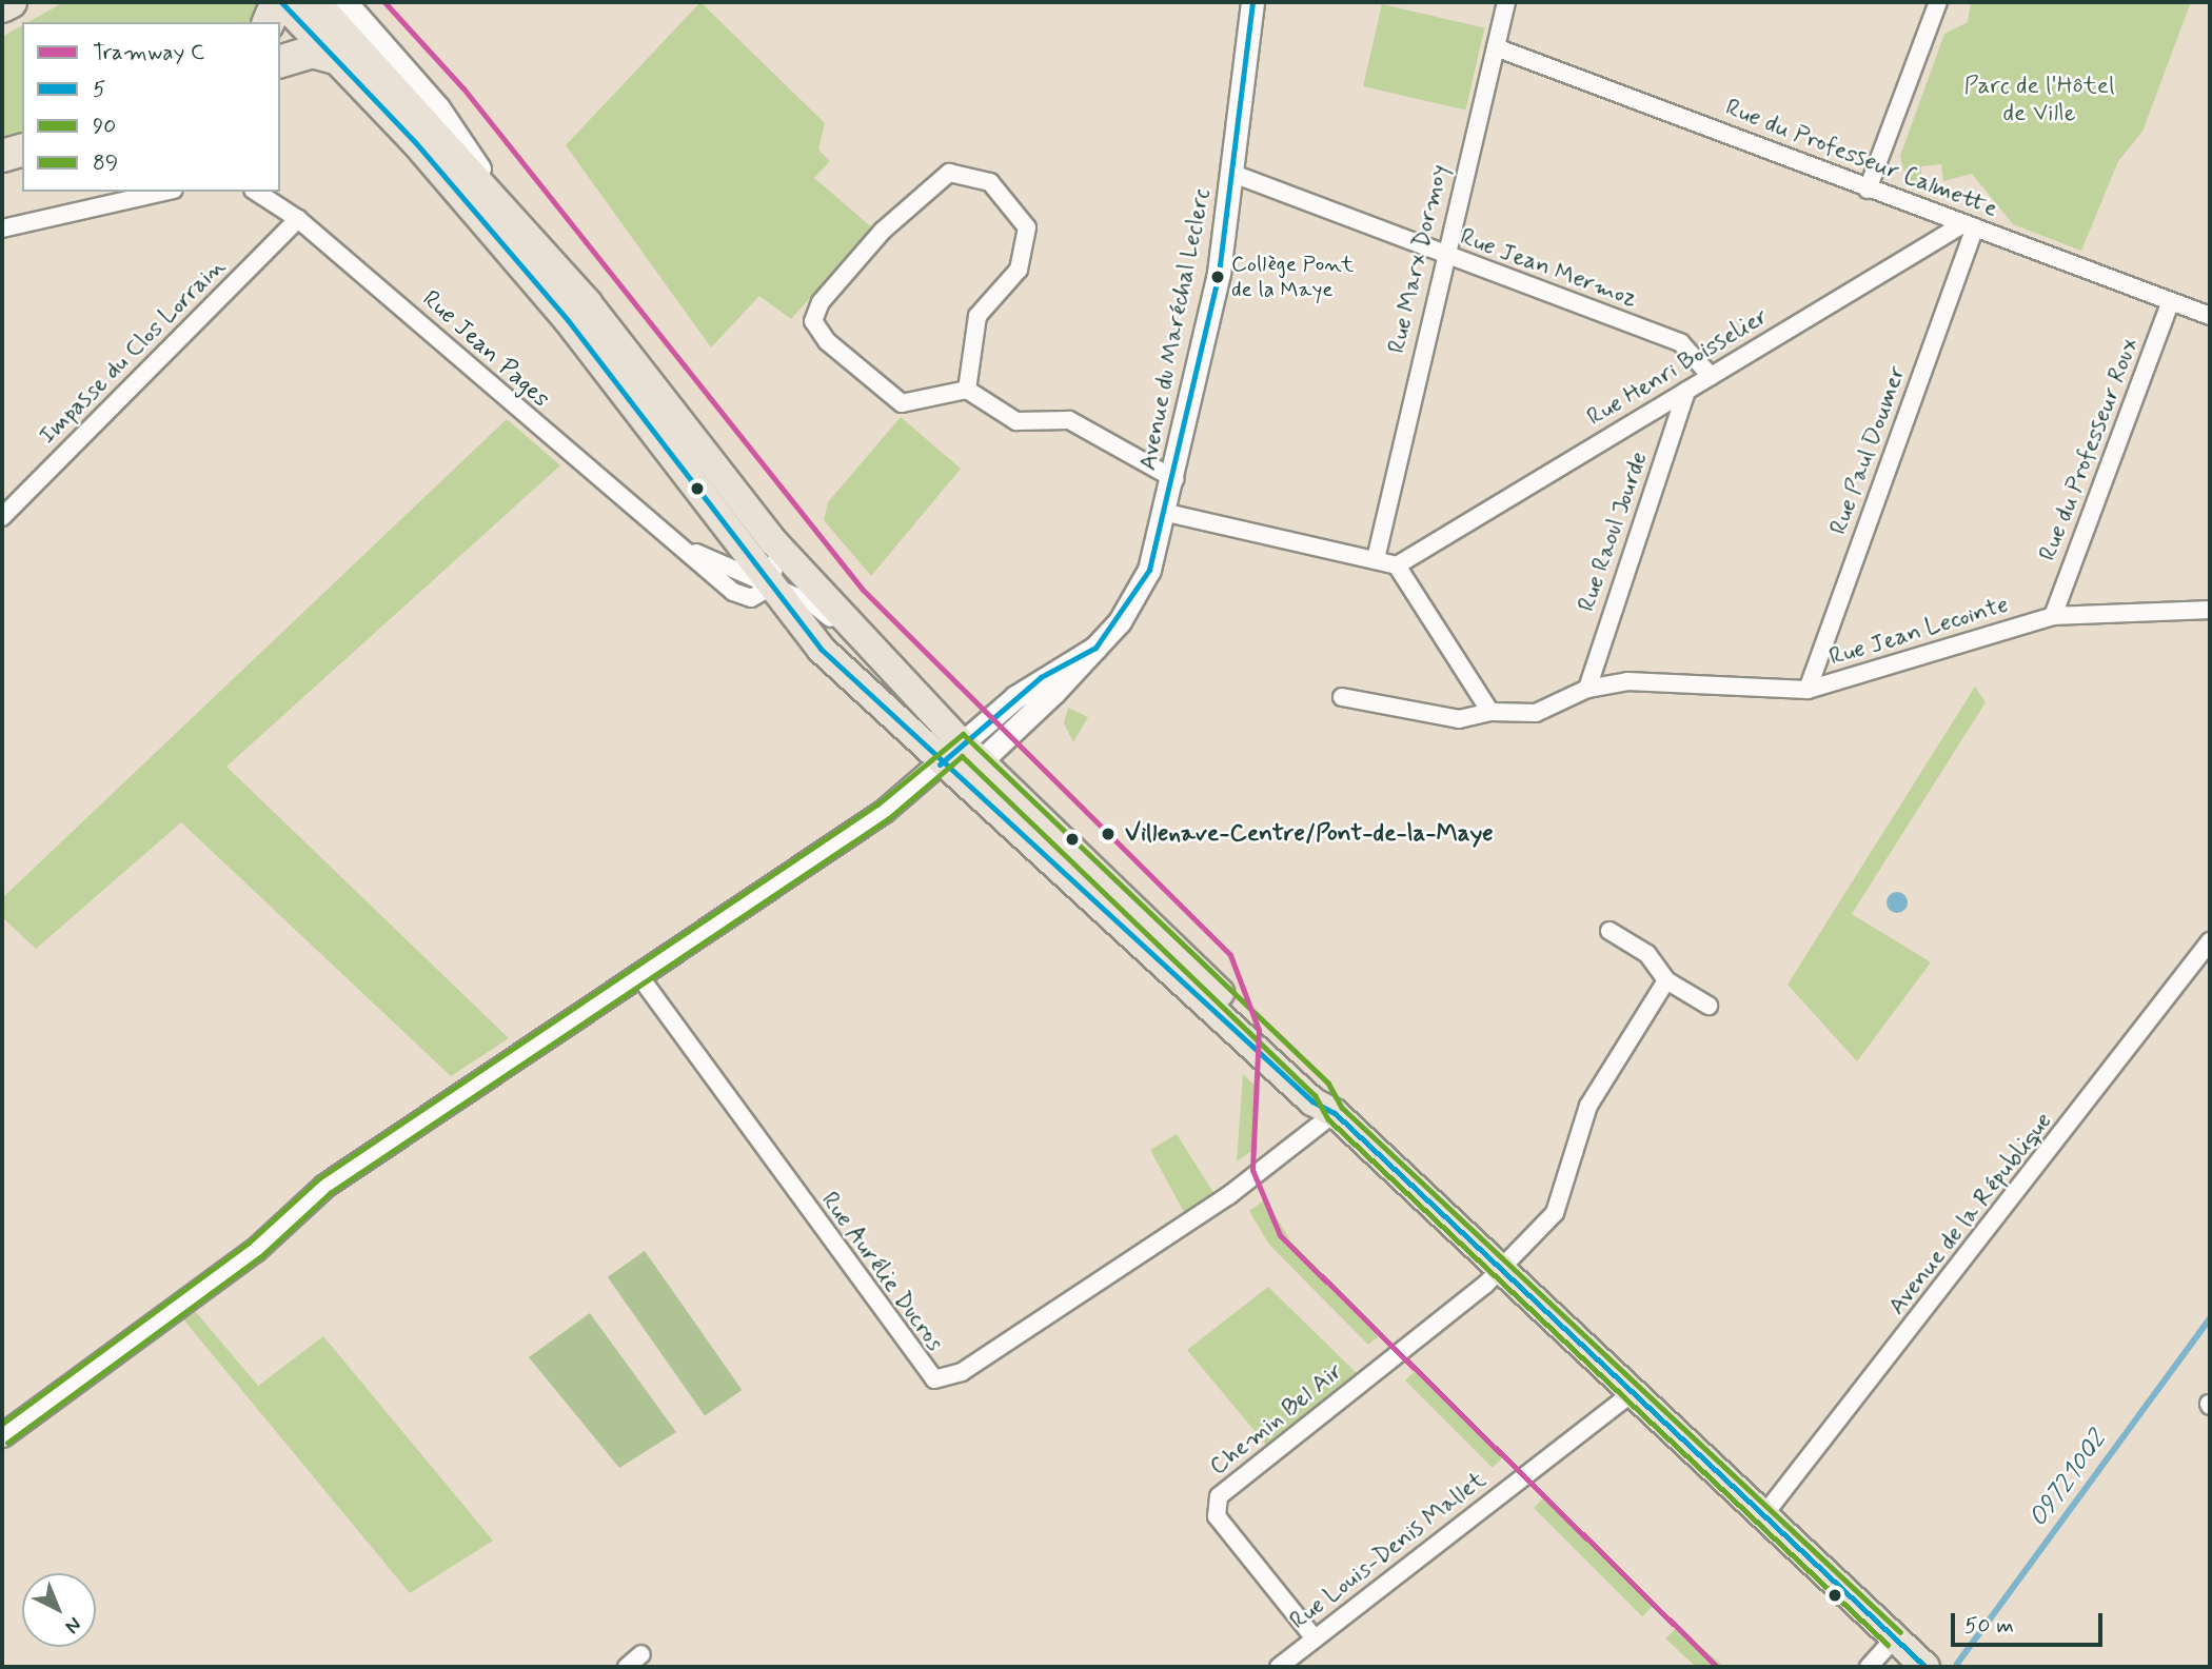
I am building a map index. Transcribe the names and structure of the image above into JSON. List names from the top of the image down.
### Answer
{
  "streets": {
    "street": [
      "Rue du Professeur Calmette",
      "Rue Marx Dormoy",
      "Rue Jean Mermoz",
      "Avenue du Maréchal Leclerc",
      "Rue Jean Pages",
      "Impasse du Clos Lorrain",
      "Rue Henri Boisselier",
      "Rue du Professeur Roux",
      "Rue Paul Doumer",
      "Rue Raoul Jourde",
      "Rue Jean Lecointe",
      "Avenue de la République",
      "Rue Aurélie Ducros",
      "Chemin Bel Air",
      "Rue Louis-Denis Mallet"
    ]
  },
  "crossings": [
    ["Rue du Professeur Calmette", "Rue Marx Dormoy"],
    ["Rue du Professeur Calmette", "Rue Henri Boisselier"],
    ["Rue du Professeur Calmette", "Rue du Professeur Roux"],
    ["Rue du Professeur Calmette", "Rue Paul Doumer"],
    ["Rue Marx Dormoy", "Rue Jean Mermoz"],
    ["Rue Jean Mermoz", "Avenue du Maréchal Leclerc"],
    ["Rue Jean Mermoz", "Rue Henri Boisselier"],
    ["Rue Jean Pages", "Impasse du Clos Lorrain"],
    ["Rue Henri Boisselier", "Rue Paul Doumer"],
    ["Rue Henri Boisselier", "Rue Raoul Jourde"],
    ["Rue du Professeur Roux", "Rue Jean Lecointe"],
    ["Rue Paul Doumer", "Rue Jean Lecointe"],
    ["Rue Raoul Jourde", "Rue Jean Lecointe"],
    ["Chemin Bel Air", "Rue Louis-Denis Mallet"]
  ],
  "water": ["O9721002"],
  "parks": ["Parc de l'Hôtel de Ville"],
  "places": ["Collège Pont de la Maye", "Villenave-Centre/Pont-de-la-Maye"],
  "lines": [
    "tram line C",
    "transit line 5",
    "transit line 89",
    "transit line 90"
  ],
  "legend": [
    "Tramway C",
    "5",
    "90",
    "89"
  ],
  "scale_bar": "50 m",
  "north": "bottom right"
}
